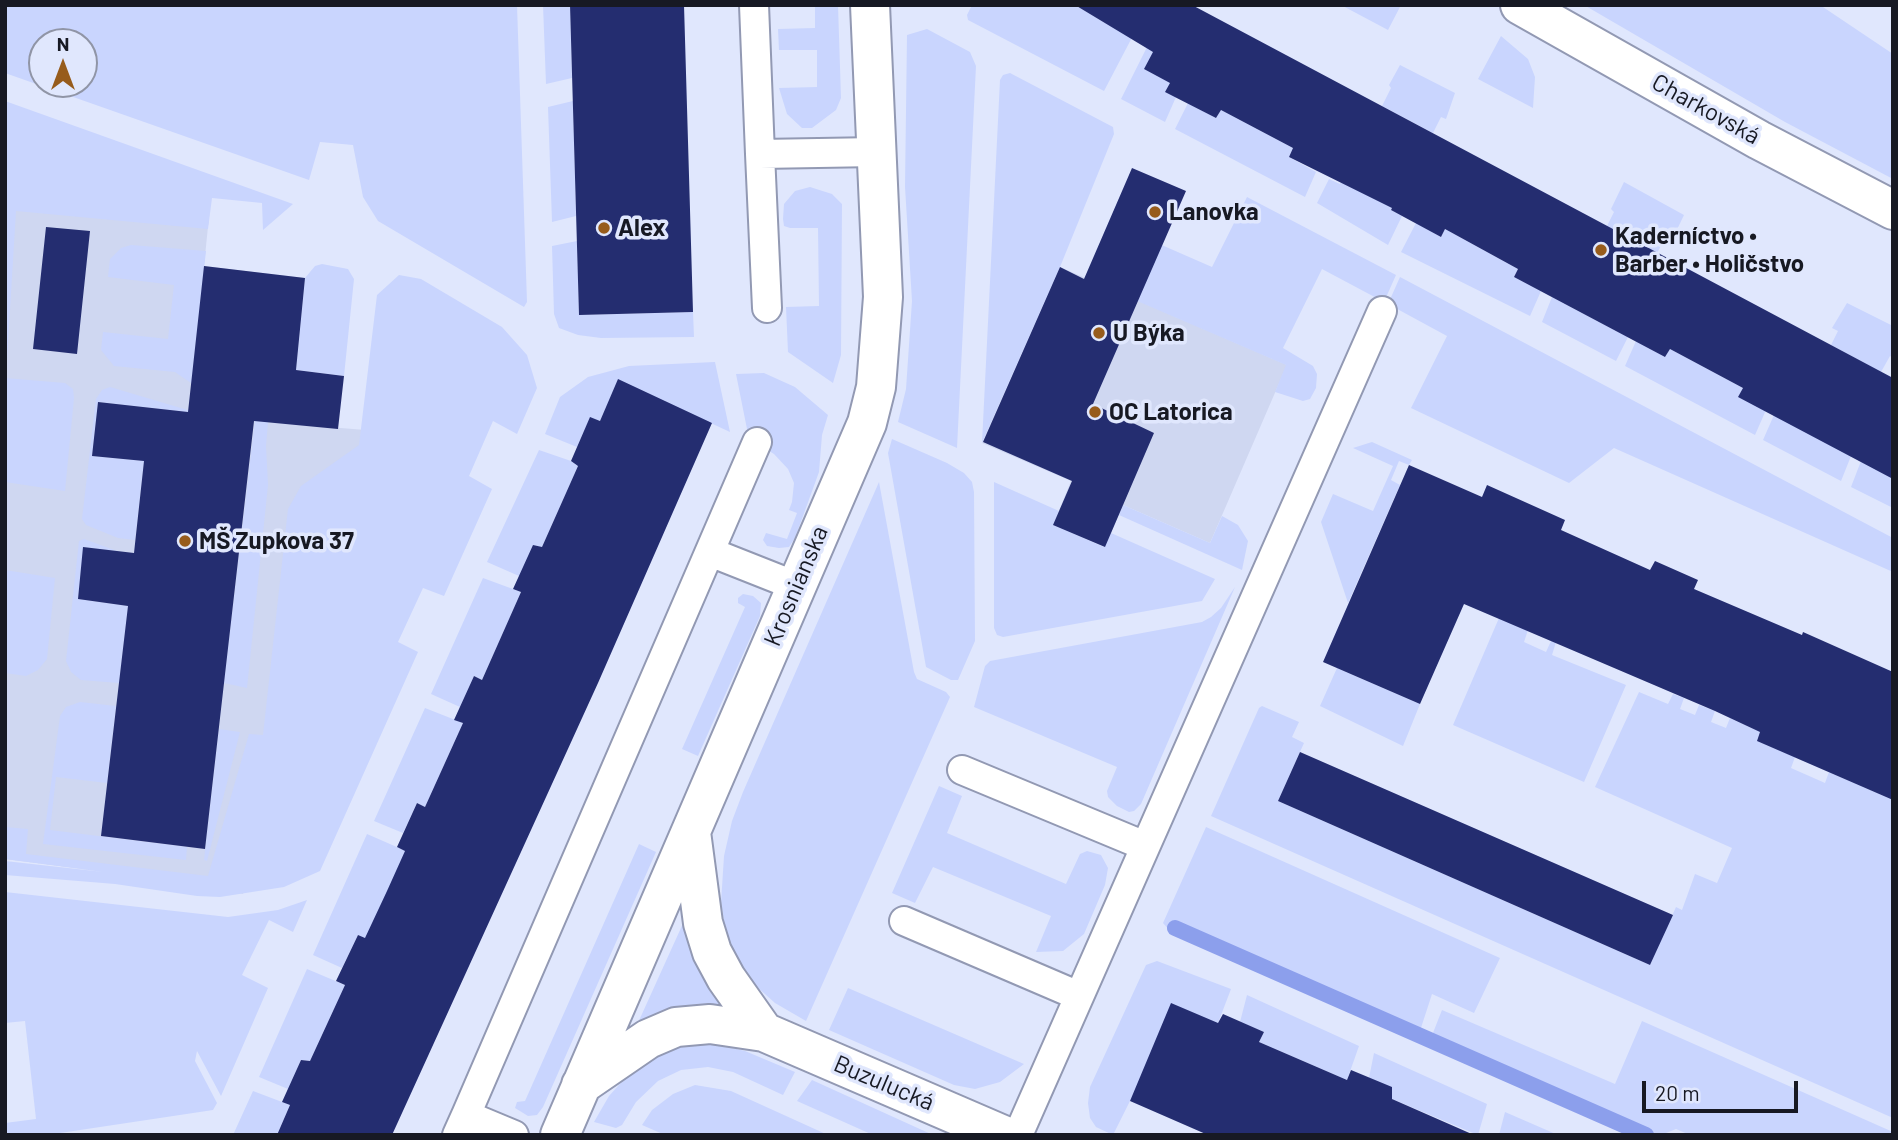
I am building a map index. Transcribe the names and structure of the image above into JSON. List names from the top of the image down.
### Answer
{
  "streets": {
    "street": ["Charkovská", "Krosnianska", "Buzulucká"]
  },
  "crossings": [
    ["Krosnianska", "Buzulucká"]
  ],
  "places": [
    "Lanovka",
    "Alex",
    "Kaderníctvo • Barber • Holičstvo",
    "U Býka",
    "OC Latorica",
    "MŠ Zupkova 37"
  ],
  "scale_bar": "20 m",
  "north": "top"
}
